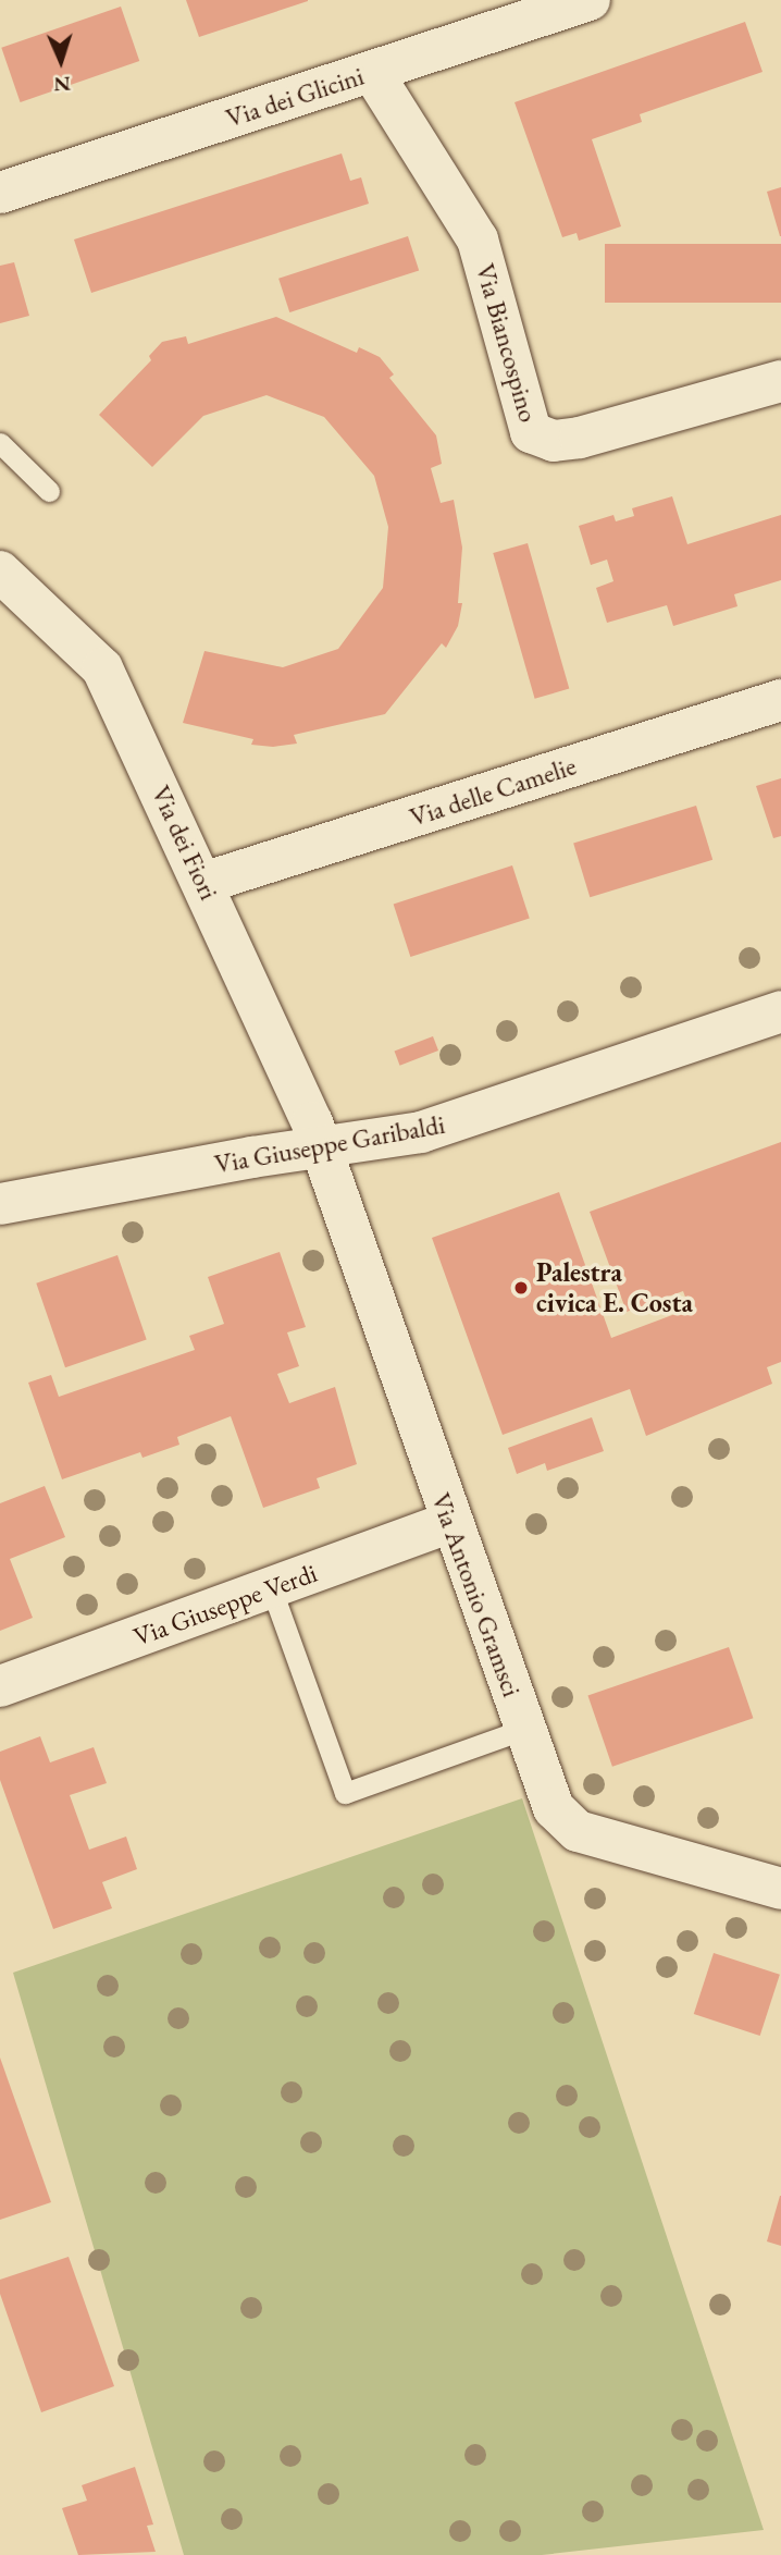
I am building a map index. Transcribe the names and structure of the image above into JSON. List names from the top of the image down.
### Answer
{
  "streets": {
    "street": [
      "Via dei Glicini",
      "Via Biancospino",
      "Via delle Camelie",
      "Via dei Fiori",
      "Via Giuseppe Garibaldi",
      "Via Antonio Gramsci",
      "Via Giuseppe Verdi"
    ]
  },
  "crossings": [
    ["Via dei Glicini", "Via Biancospino"],
    ["Via delle Camelie", "Via dei Fiori"],
    ["Via dei Fiori", "Via Giuseppe Garibaldi"],
    ["Via dei Fiori", "Via Antonio Gramsci"],
    ["Via Giuseppe Garibaldi", "Via Antonio Gramsci"],
    ["Via Antonio Gramsci", "Via Giuseppe Verdi"]
  ],
  "places": ["Palestra civica E. Costa"],
  "north": "bottom"
}
